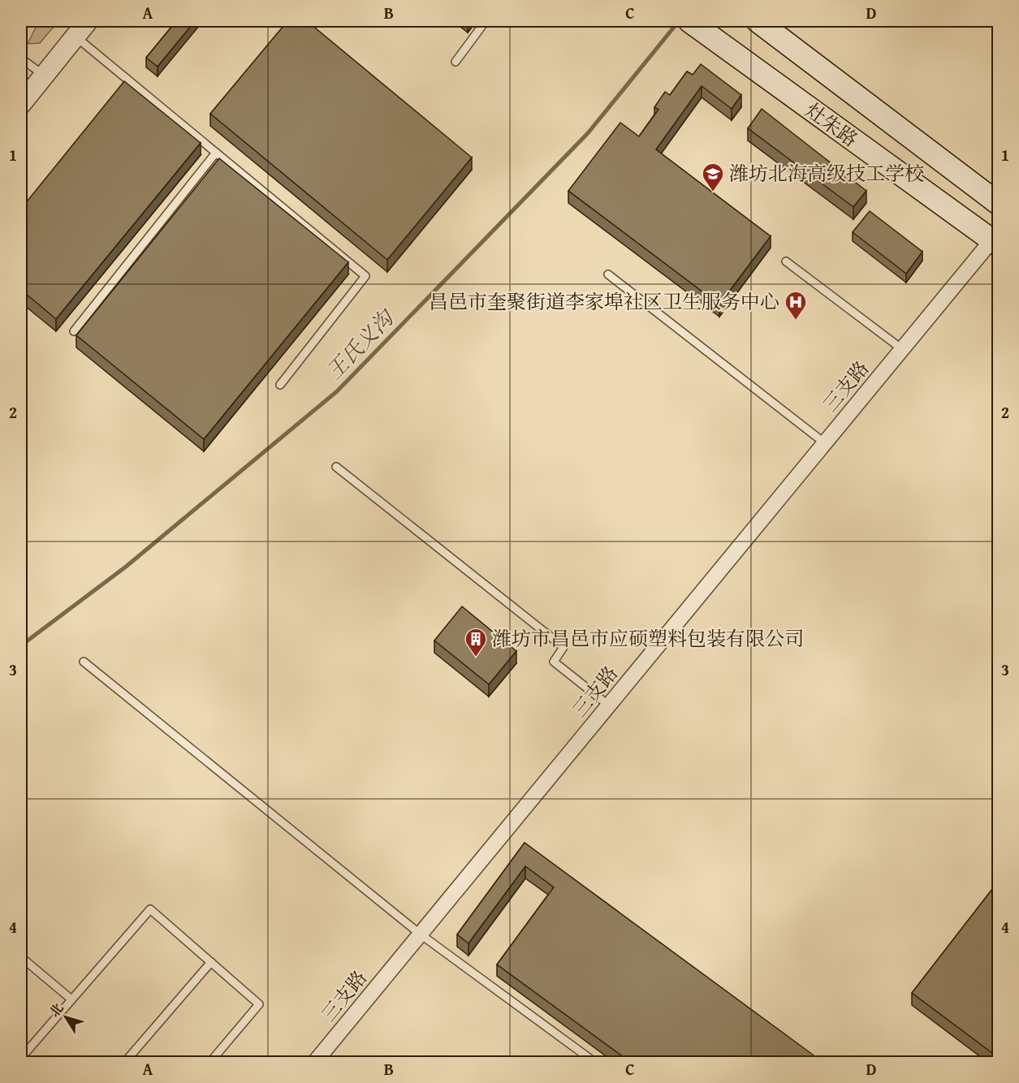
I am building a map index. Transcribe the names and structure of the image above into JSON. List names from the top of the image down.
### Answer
{
  "streets": {
    "main road": ["灶朱路"],
    "street": ["三支路"]
  },
  "crossings": [
    ["灶朱路", "三支路"]
  ],
  "water": ["王氏义沟"],
  "places": {
    "school or university": ["潍坊北海高级技工学校"],
    "hospital": ["昌邑市奎聚街道李家埠社区卫生服务中心"],
    "building": ["潍坊市昌邑市应硕塑料包装有限公司"]
  },
  "north": "top left",
  "grid": {
    "columns": [
      "A",
      "B",
      "C",
      "D"
    ],
    "rows": [
      "1",
      "2",
      "3",
      "4"
    ]
  }
}
